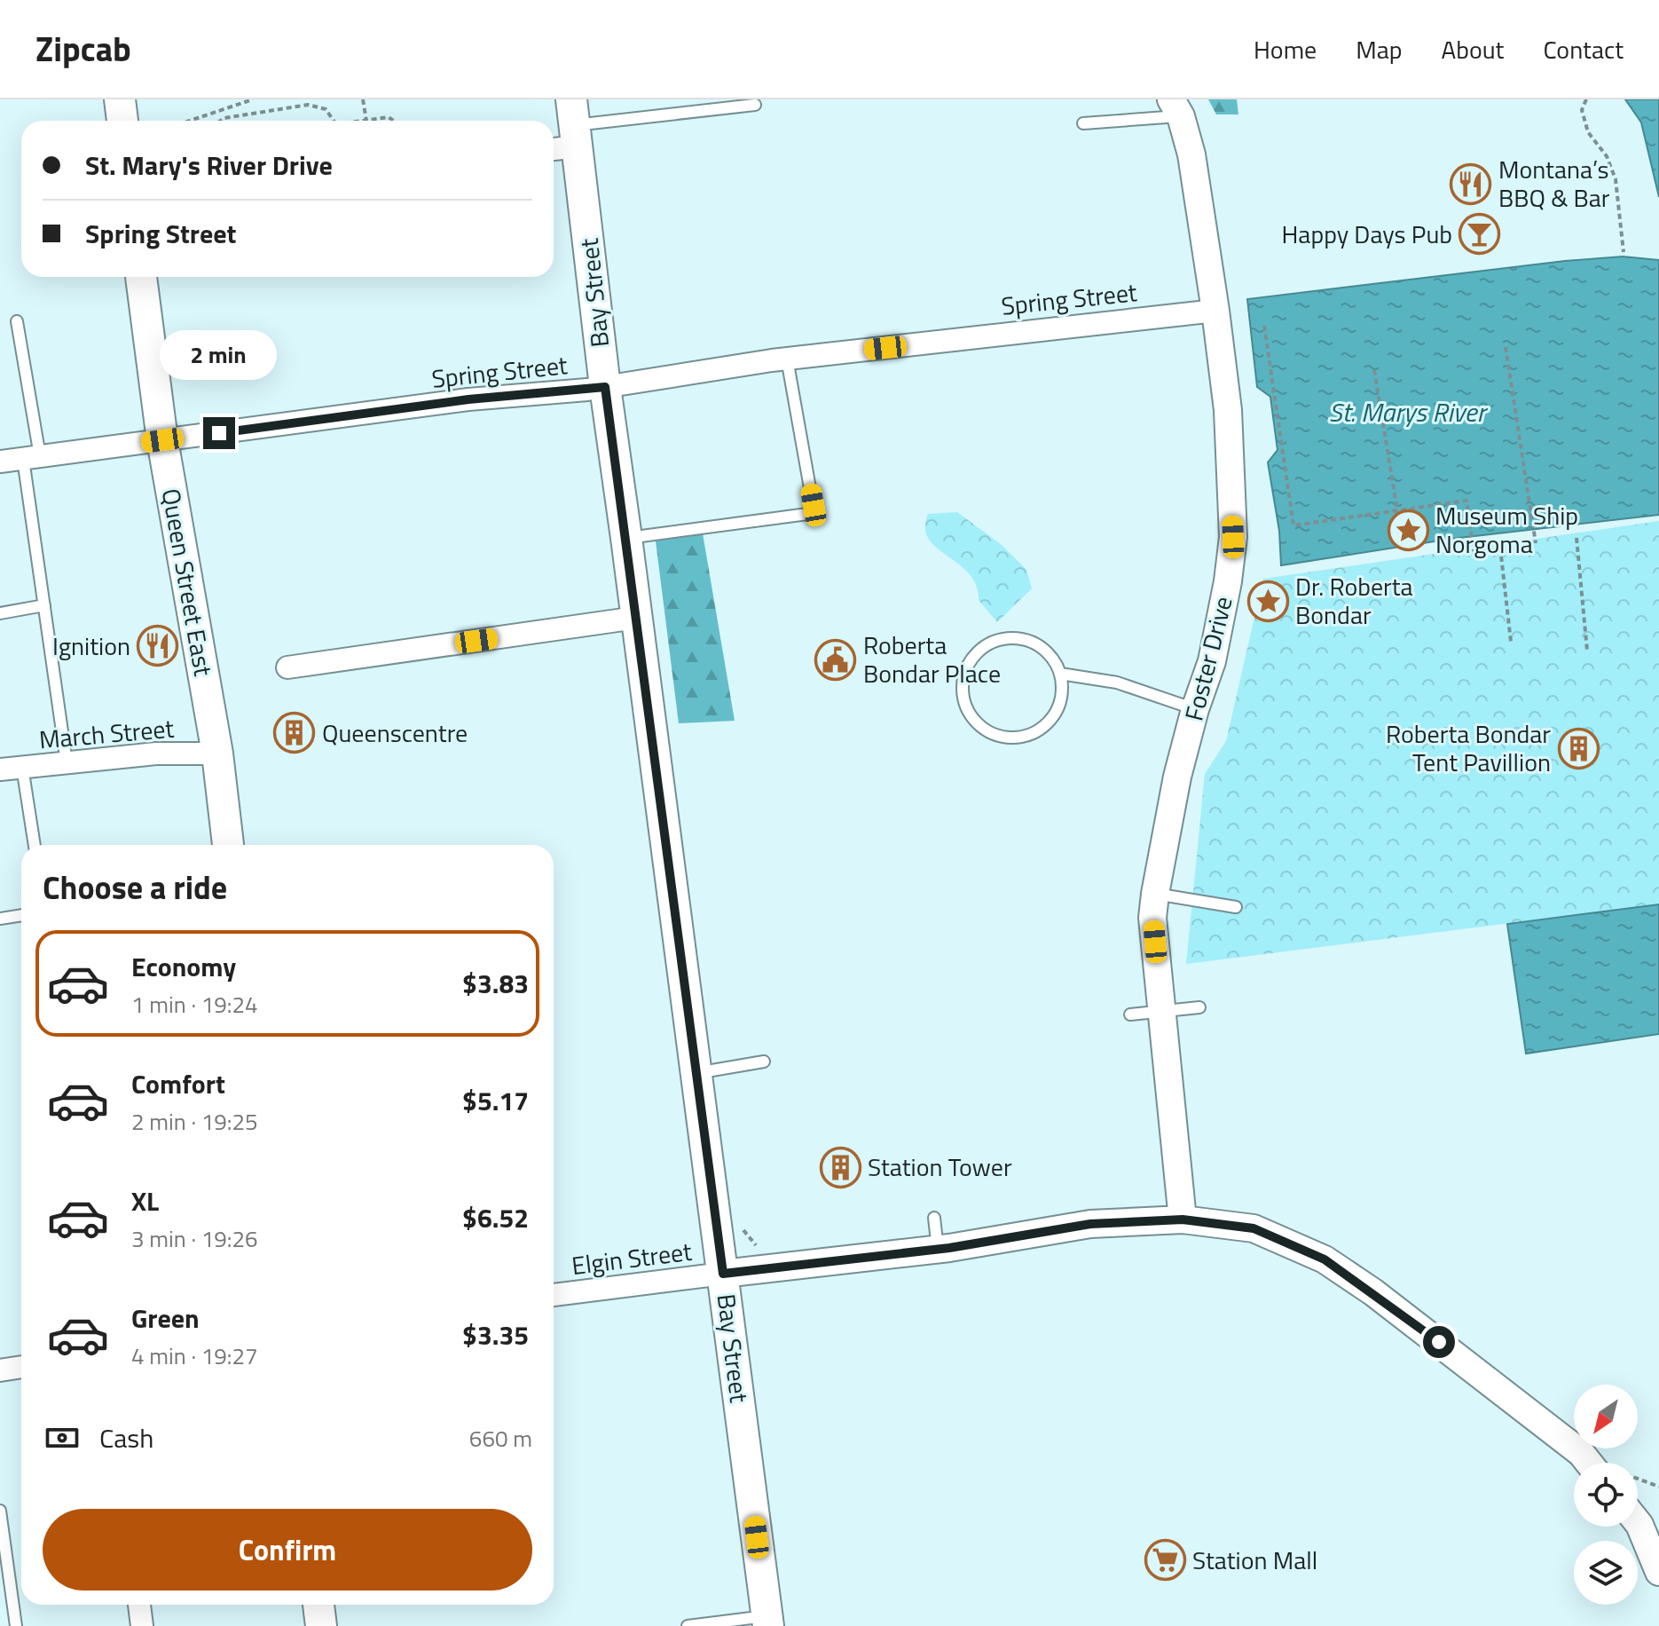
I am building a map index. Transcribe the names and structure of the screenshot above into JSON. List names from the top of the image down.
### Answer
{
  "streets": {
    "main road": ["Bay Street", "Queen Street East"],
    "street": [
      "Spring Street",
      "Foster Drive",
      "March Street",
      "Elgin Street"
    ]
  },
  "crossings": [
    ["Bay Street", "Spring Street"],
    ["Bay Street", "Elgin Street"],
    ["Spring Street", "Queen Street East"],
    ["Spring Street", "Foster Drive"],
    ["Queen Street East", "March Street"]
  ],
  "water": ["St. Marys River"],
  "places": {
    "restaurant": ["Montana’s BBQ & Bar", "Ignition"],
    "bar": ["Happy Days Pub"],
    "place": ["Museum Ship Norgoma", "Dr. Roberta Bondar"],
    "public building": ["Roberta Bondar Place"],
    "building": ["Queenscentre", "Roberta Bondar Tent Pavillion", "Station Tower"],
    "supermarket": ["Station Mall"]
  },
  "north": "bottom left",
  "page": {
    "header": "Zipcab",
    "nav": [
      "Home",
      "Map",
      "About",
      "Contact"
    ],
    "banner": ["St. Mary's River Drive", "Spring Street"],
    "bubble": "2 min",
    "heading": "Choose a ride",
    "list": [
      {
        "name": "Economy",
        "note": "1 min · 19:24",
        "value": "$3.83"
      },
      {
        "name": "Comfort",
        "note": "2 min · 19:25",
        "value": "$5.17"
      },
      {
        "name": "XL",
        "note": "3 min · 19:26",
        "value": "$6.52"
      },
      {
        "name": "Green",
        "note": "4 min · 19:27",
        "value": "$3.35"
      }
    ],
    "pay": ["Cash", "660 m"],
    "buttons": "Confirm"
  }
}
